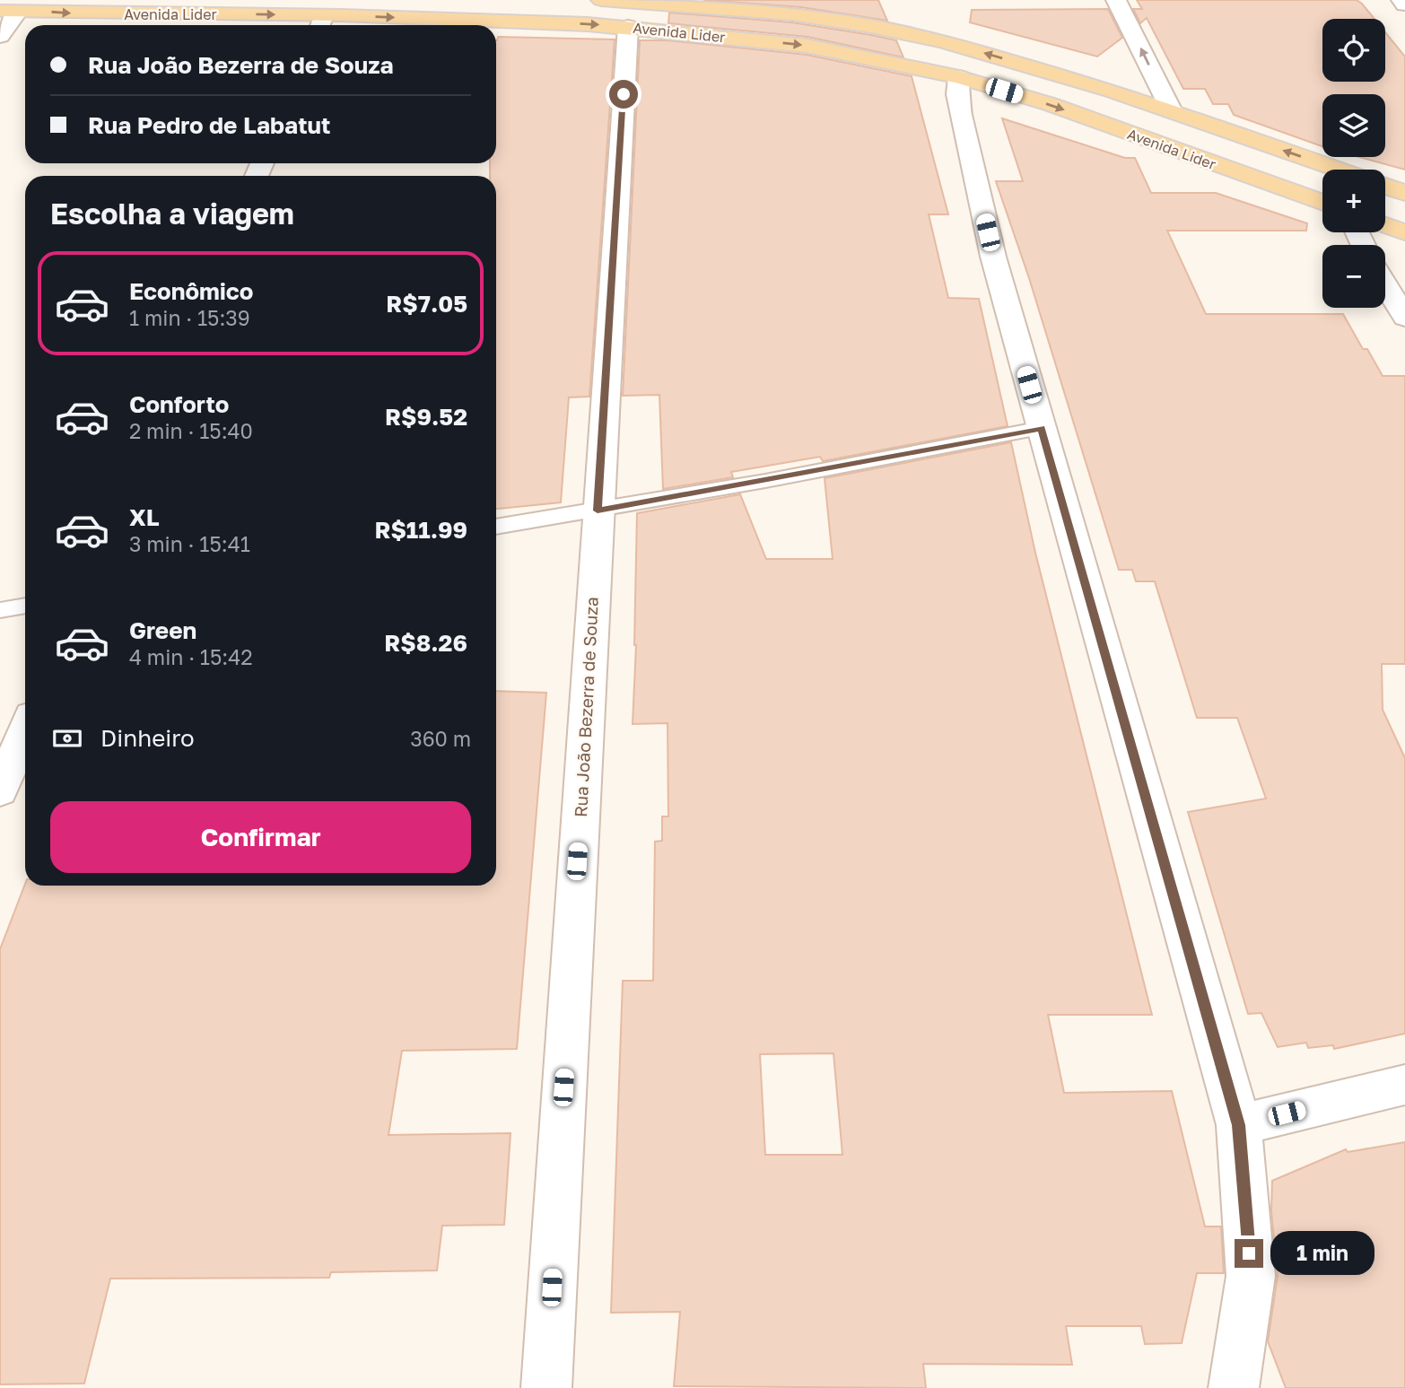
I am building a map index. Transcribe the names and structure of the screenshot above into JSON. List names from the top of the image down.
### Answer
{
  "streets": {
    "main road": ["Avenida Lider"],
    "street": ["Rua João Bezerra de Souza"]
  },
  "crossings": [
    ["Avenida Lider", "Rua João Bezerra de Souza"]
  ],
  "page": {
    "map_buttons": ["+", "−"],
    "banner": ["Rua João Bezerra de Souza", "Rua Pedro de Labatut"],
    "heading": "Escolha a viagem",
    "list": [
      {
        "name": "Econômico",
        "note": "1 min · 15:39",
        "value": "R$7.05"
      },
      {
        "name": "Conforto",
        "note": "2 min · 15:40",
        "value": "R$9.52"
      },
      {
        "name": "XL",
        "note": "3 min · 15:41",
        "value": "R$11.99"
      },
      {
        "name": "Green",
        "note": "4 min · 15:42",
        "value": "R$8.26"
      }
    ],
    "pay": ["Dinheiro", "360 m"],
    "buttons": "Confirmar",
    "bubble": "1 min"
  }
}
